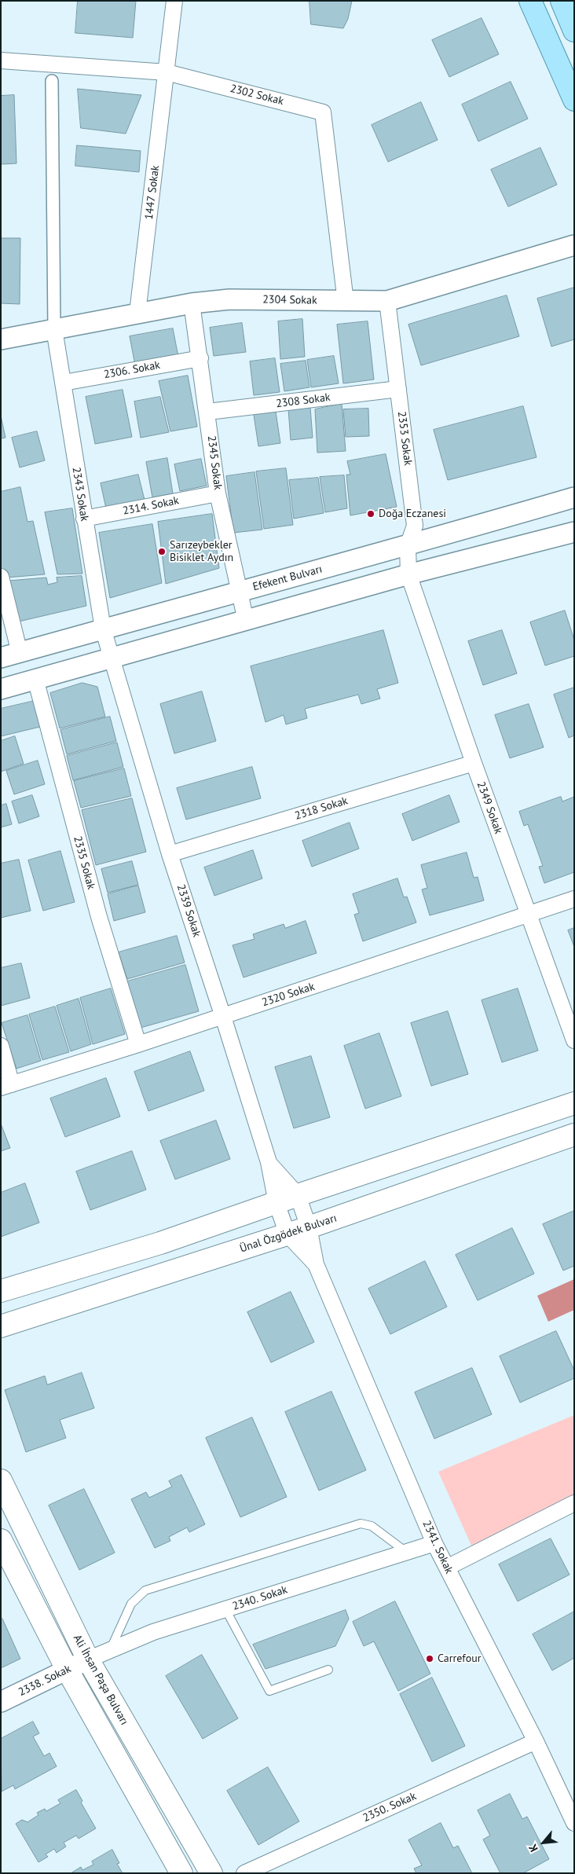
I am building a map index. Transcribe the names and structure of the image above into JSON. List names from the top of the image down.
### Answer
{
  "streets": {
    "main road": ["Ünal Özgödek Bulvarı", "Ali İhsan Paşa Bulvarı"],
    "street": [
      "2302 Sokak",
      "1447 Sokak",
      "2304 Sokak",
      "2306. Sokak",
      "2308 Sokak",
      "2353 Sokak",
      "2345 Sokak",
      "2343 Sokak",
      "2314. Sokak",
      "Efekent Bulvarı",
      "2349 Sokak",
      "2318 Sokak",
      "2335 Sokak",
      "2339 Sokak",
      "2320 Sokak",
      "2341. Sokak",
      "2340. Sokak",
      "2338. Sokak",
      "2350. Sokak"
    ]
  },
  "crossings": [
    ["2302 Sokak", "1447 Sokak"],
    ["2302 Sokak", "2304 Sokak"],
    ["1447 Sokak", "2304 Sokak"],
    ["2304 Sokak", "2353 Sokak"],
    ["2304 Sokak", "2345 Sokak"],
    ["2304 Sokak", "2343 Sokak"],
    ["2306. Sokak", "2345 Sokak"],
    ["2306. Sokak", "2343 Sokak"],
    ["2308 Sokak", "2353 Sokak"],
    ["2308 Sokak", "2345 Sokak"],
    ["2353 Sokak", "Efekent Bulvarı"],
    ["2353 Sokak", "2349 Sokak"],
    ["2345 Sokak", "2314. Sokak"],
    ["2345 Sokak", "Efekent Bulvarı"],
    ["2343 Sokak", "2314. Sokak"],
    ["2343 Sokak", "Efekent Bulvarı"],
    ["2343 Sokak", "2339 Sokak"],
    ["2349 Sokak", "2318 Sokak"],
    ["2349 Sokak", "2320 Sokak"],
    ["2318 Sokak", "2339 Sokak"],
    ["2335 Sokak", "2320 Sokak"],
    ["2339 Sokak", "2320 Sokak"],
    ["2339 Sokak", "Ünal Özgödek Bulvarı"],
    ["2341. Sokak", "2340. Sokak"],
    ["2341. Sokak", "2350. Sokak"],
    ["2340. Sokak", "Ali İhsan Paşa Bulvarı"],
    ["2340. Sokak", "2338. Sokak"],
    ["Ali İhsan Paşa Bulvarı", "2338. Sokak"]
  ],
  "places": ["Doğa Eczanesi", "Sarızeybekler Bisiklet Aydın", "Carrefour"],
  "north": "bottom left"
}
